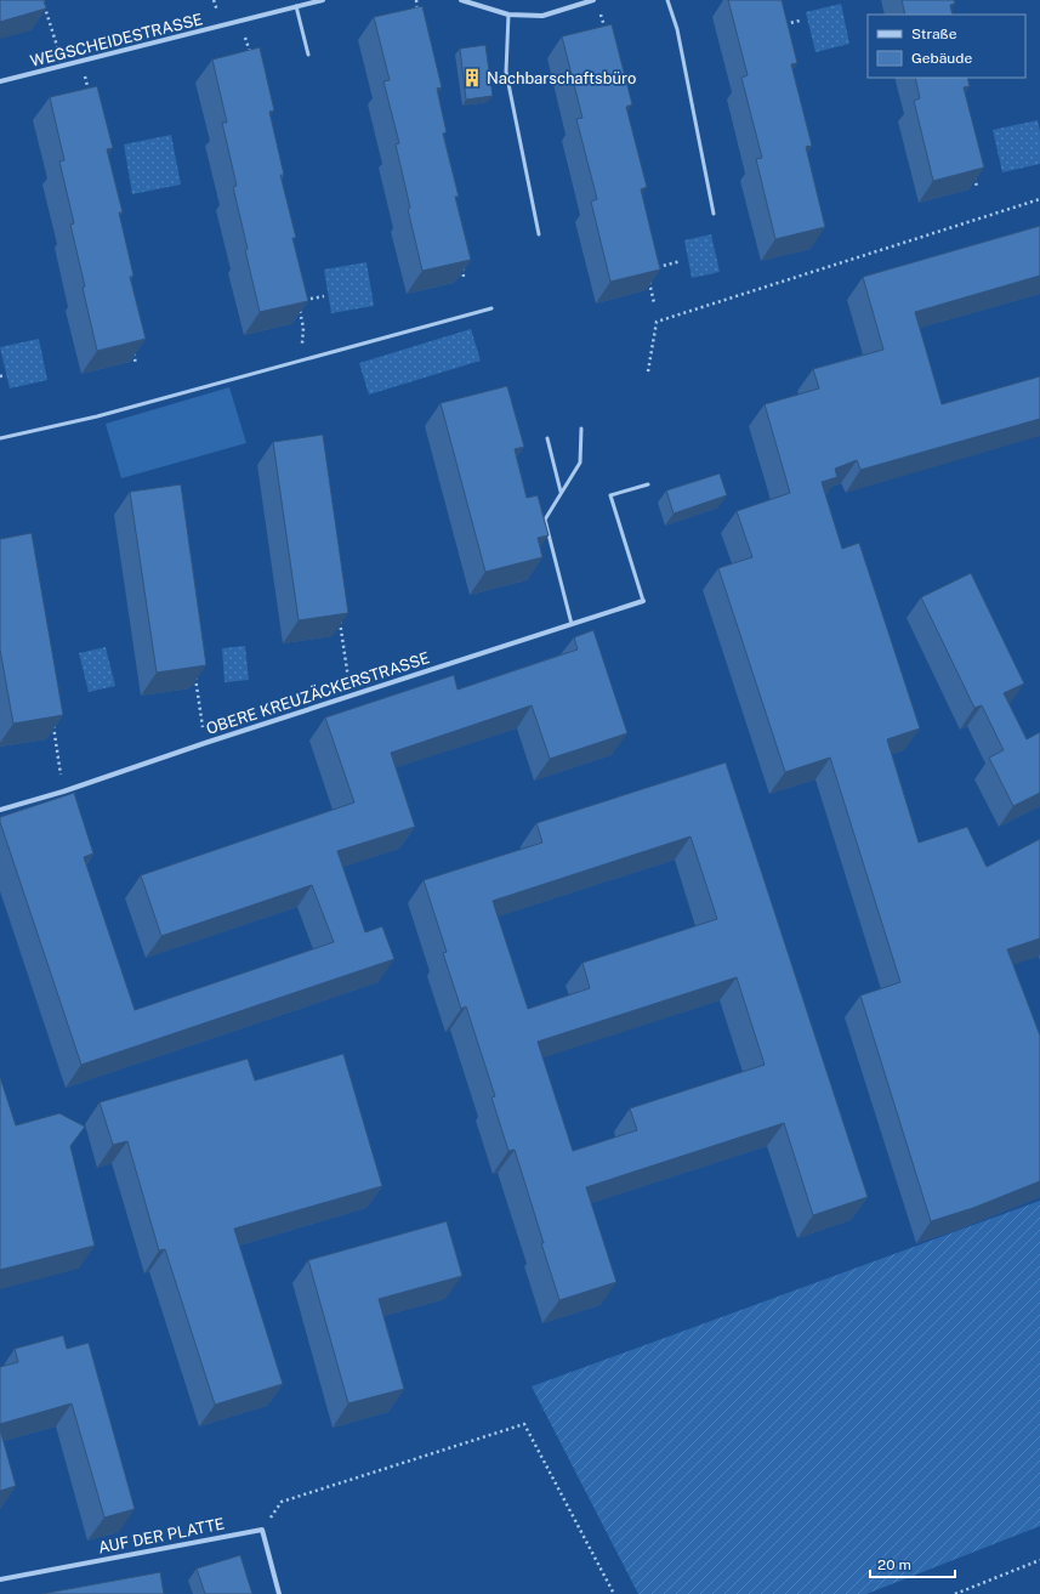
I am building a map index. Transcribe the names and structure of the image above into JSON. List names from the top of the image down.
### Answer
{
  "streets": {
    "street": ["WEGSCHEIDESTRASSE", "OBERE KREUZÄCKERSTRASSE", "AUF DER PLATTE"]
  },
  "places": {
    "building": ["Nachbarschaftsbüro"]
  },
  "legend": ["Straße", "Gebäude"],
  "scale_bar": "20 m"
}
